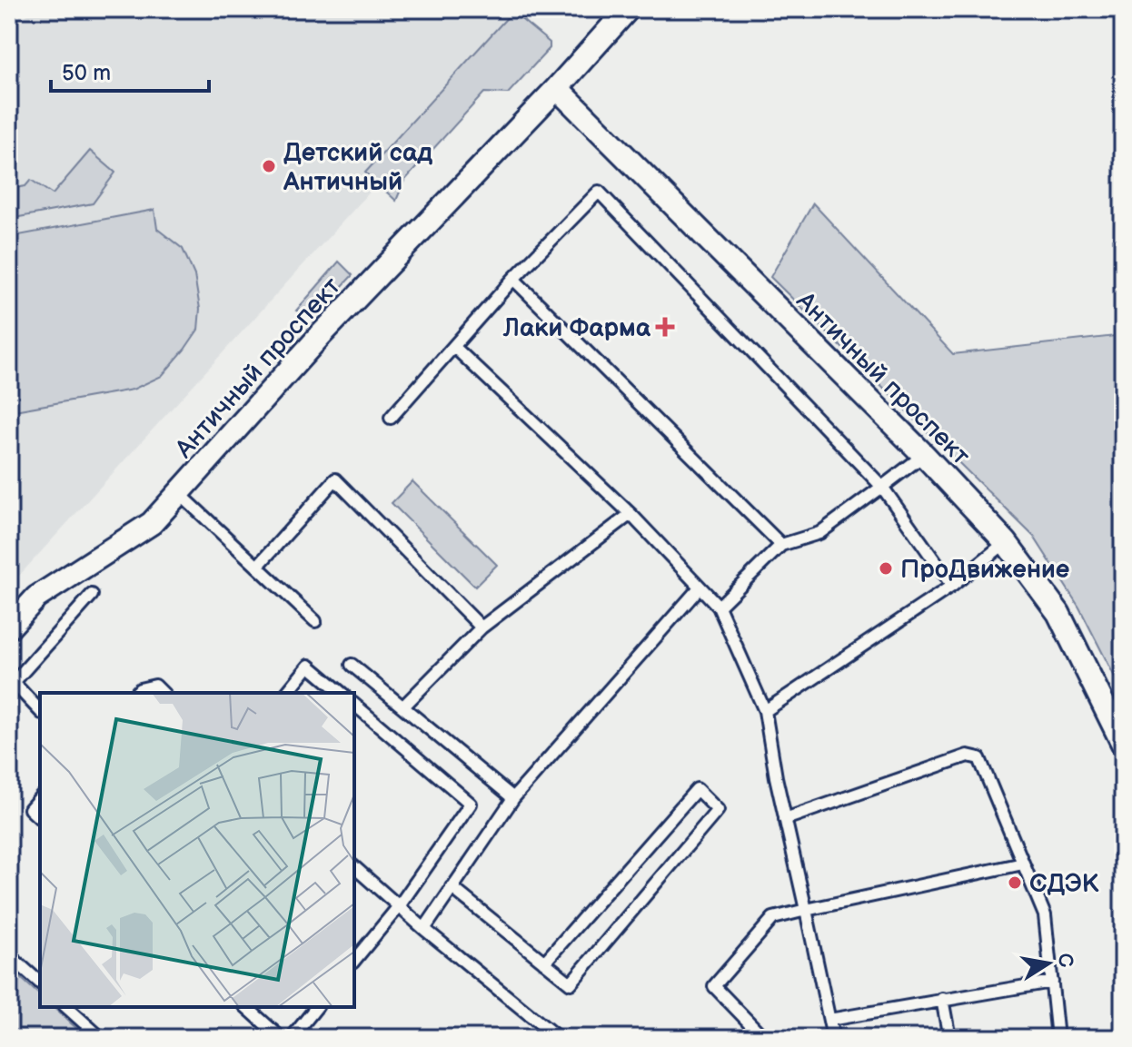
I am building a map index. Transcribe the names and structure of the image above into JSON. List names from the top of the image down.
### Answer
{
  "streets": {
    "street": ["Античный проспект"]
  },
  "places": {
    "other": ["Детский сад Античный", "ПроДвижение", "СДЭК"],
    "health": ["Лаки Фарма"]
  },
  "scale_bar": "50 m",
  "north": "right"
}
